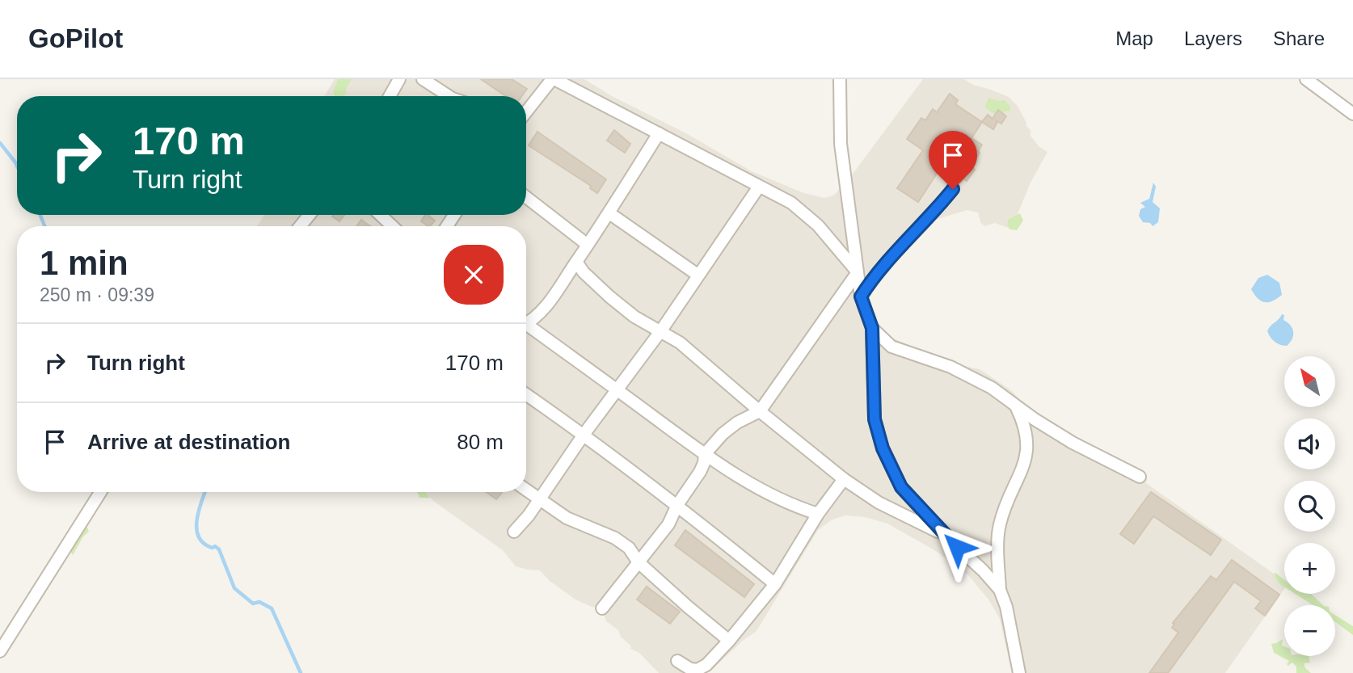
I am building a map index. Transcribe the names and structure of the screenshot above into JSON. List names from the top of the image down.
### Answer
{
  "north": "top left",
  "page": {
    "header": "GoPilot",
    "nav": ["Map", "Layers", "Share"],
    "turn": ["170 m", "Turn right"],
    "heading": ["1 min", "250 m · 09:39"],
    "list": [
      {
        "name": "Turn right",
        "value": "170 m"
      },
      {
        "name": "Arrive at destination",
        "value": "80 m"
      }
    ],
    "map_buttons": ["+", "−"]
  }
}
